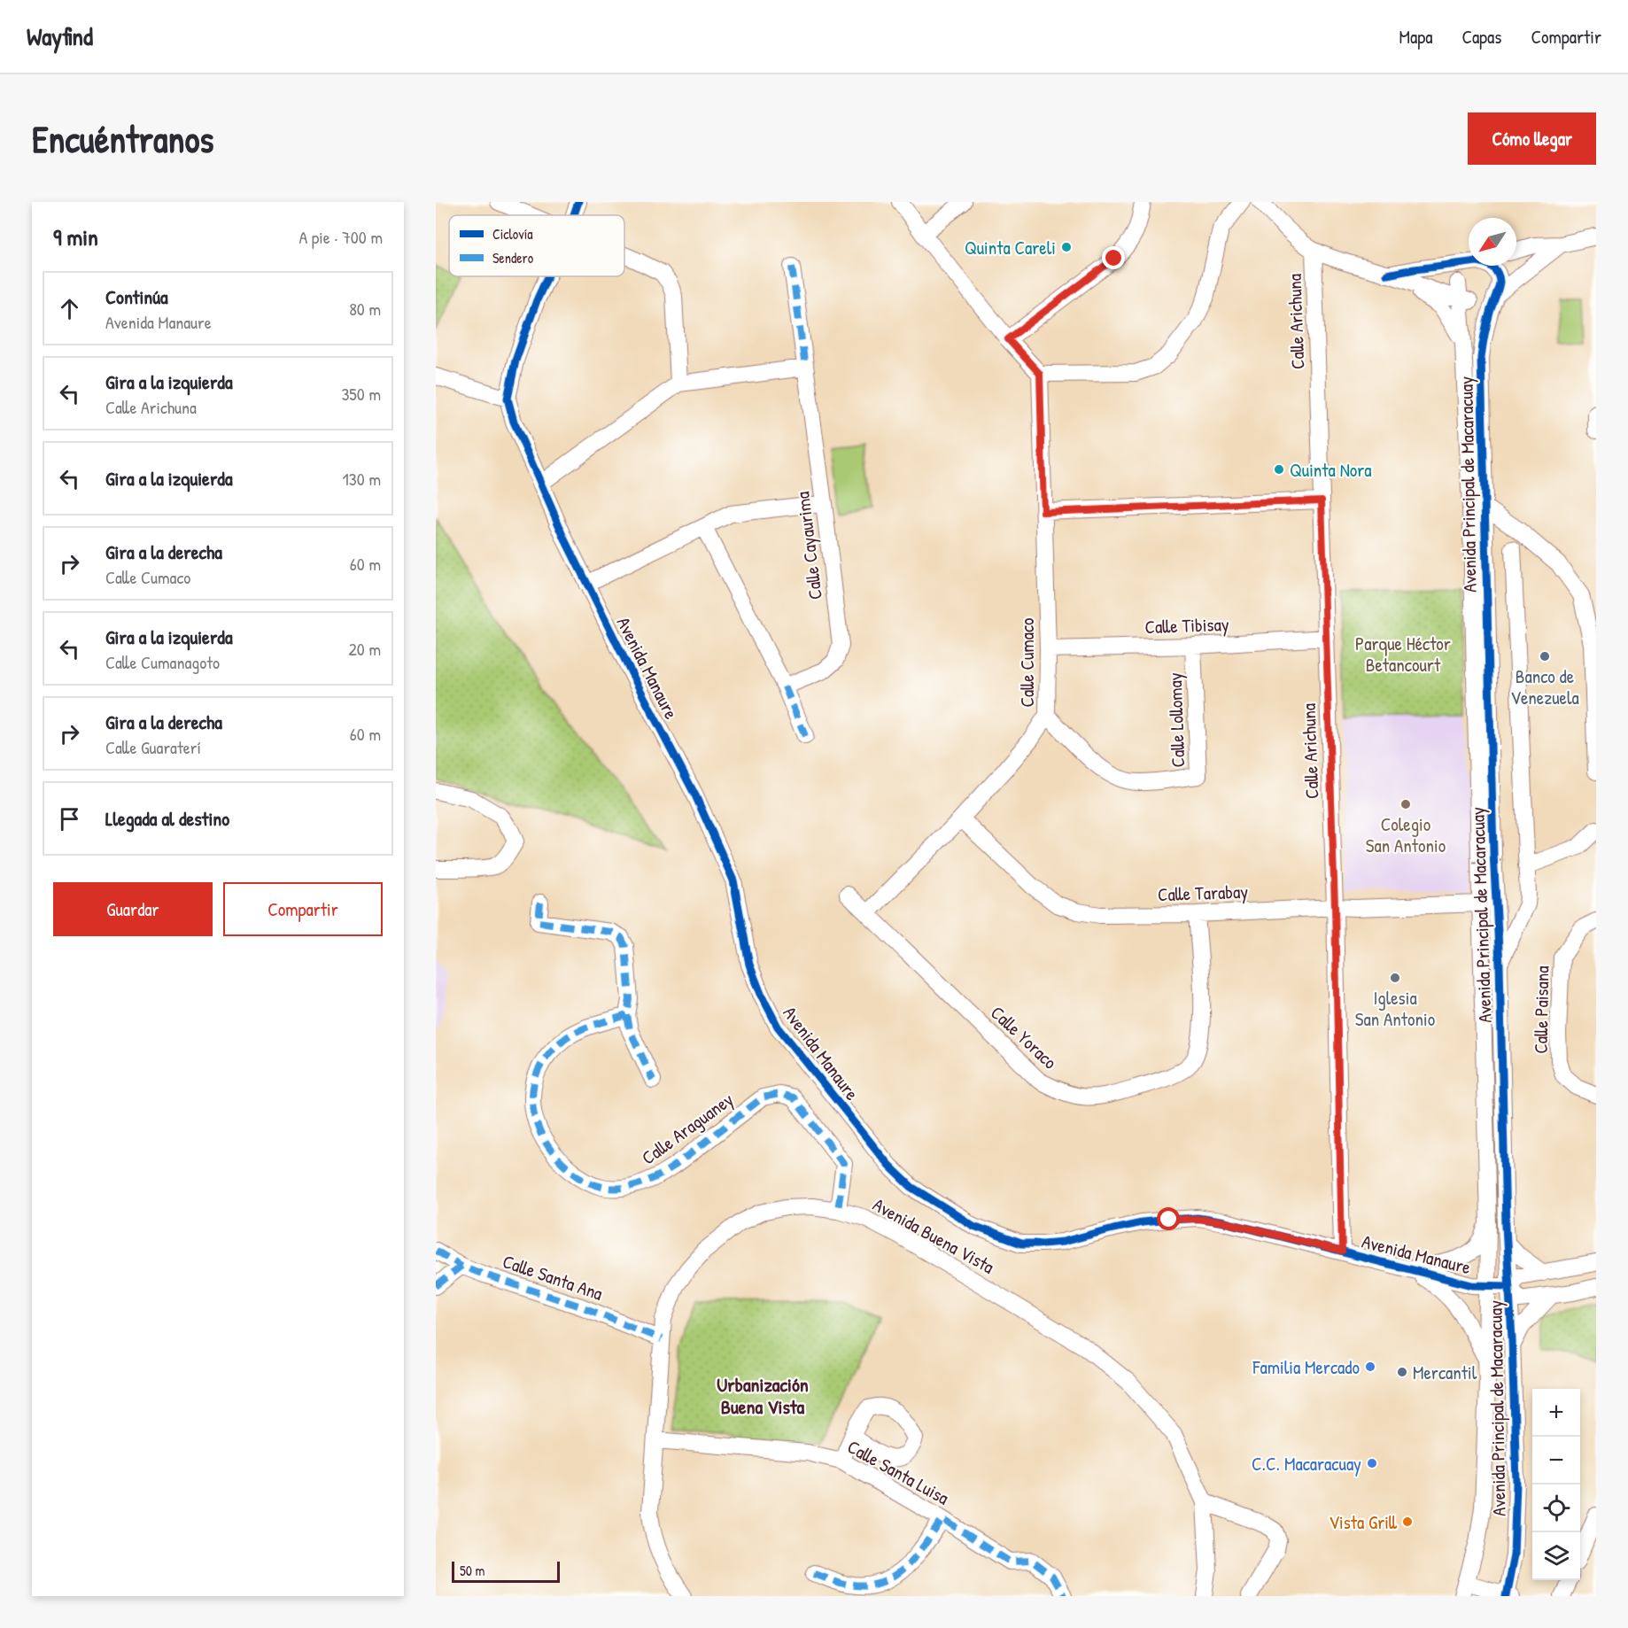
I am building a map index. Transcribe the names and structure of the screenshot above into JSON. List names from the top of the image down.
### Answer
{
  "streets": {
    "street": [
      "Calle Arichuna",
      "Avenida Principal de Macaracuay",
      "Calle Cayaurima",
      "Calle Tibisay",
      "Calle Cumaco",
      "Avenida Manaure",
      "Calle Lollomay",
      "Calle Tarabay",
      "Calle Paisana",
      "Calle Yoraco",
      "Calle Araguaney",
      "Avenida Buena Vista",
      "Calle Santa Ana",
      "Calle Santa Luisa"
    ]
  },
  "crossings": [
    ["Calle Arichuna", "Calle Tibisay"],
    ["Calle Arichuna", "Avenida Manaure"],
    ["Calle Arichuna", "Calle Tarabay"],
    ["Avenida Principal de Macaracuay", "Avenida Manaure"],
    ["Avenida Principal de Macaracuay", "Calle Tarabay"],
    ["Calle Tibisay", "Calle Cumaco"],
    ["Calle Tibisay", "Calle Lollomay"],
    ["Calle Cumaco", "Calle Lollomay"],
    ["Calle Cumaco", "Calle Tarabay"],
    ["Calle Cumaco", "Calle Yoraco"],
    ["Calle Tarabay", "Calle Yoraco"],
    ["Calle Araguaney", "Avenida Buena Vista"],
    ["Avenida Buena Vista", "Calle Santa Ana"],
    ["Avenida Buena Vista", "Calle Santa Luisa"]
  ],
  "districts": ["Urbanización Buena Vista"],
  "parks": ["Parque Héctor Betancourt"],
  "places": [
    "Quinta Careli",
    "Quinta Nora",
    "Banco de Venezuela",
    "Colegio San Antonio",
    "Iglesia San Antonio",
    "Familia Mercado",
    "Mercantil",
    "C.C. Macaracuay",
    "Vista Grill"
  ],
  "legend": ["Ciclovía", "Sendero"],
  "scale_bar": "50 m",
  "north": "bottom left",
  "page": {
    "header": "Wayfind",
    "nav": ["Mapa", "Capas", "Compartir"],
    "buttons": [
      "Cómo llegar",
      ["Guardar", "Compartir"]
    ],
    "title": "Encuéntranos",
    "heading": ["9 min", "A pie · 700 m"],
    "list": [
      ["Continúa", "Avenida Manaure", "80 m"],
      ["Gira a la izquierda", "Calle Arichuna", "350 m"],
      ["Gira a la izquierda", "130 m"],
      ["Gira a la derecha", "Calle Cumaco", "60 m"],
      ["Gira a la izquierda", "Calle Cumanagoto", "20 m"],
      ["Gira a la derecha", "Calle Guaraterí", "60 m"],
      "Llegada al destino"
    ],
    "map_buttons": ["+", "−"],
    "scale": "50 m"
  }
}
